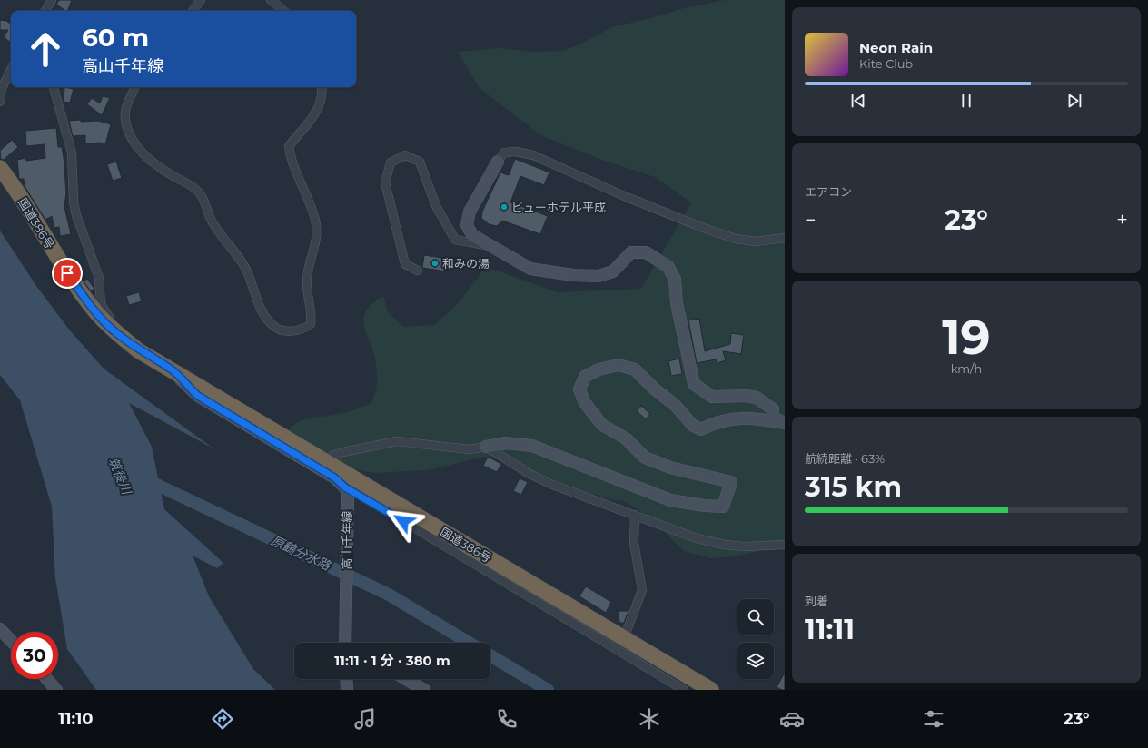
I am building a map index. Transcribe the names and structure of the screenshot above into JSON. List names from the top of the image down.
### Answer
{
  "streets": {
    "highway": ["国道386号"],
    "street": ["高山千年線"]
  },
  "water": ["筑後川", "原鶴分水路"],
  "places": ["ビューホテル平成", "和みの湯"],
  "page": {
    "turn": ["60 m", "高山千年線"],
    "song": ["Neon Rain", "Kite Club"],
    "tile": [
      "エアコン",
      ["19", "km/h"],
      ["航続距離 · 63%", "315 km"],
      ["到着", "11:11"]
    ],
    "heat": ["−", "23°", "+"],
    "limit": "30",
    "trip": "11:11 · 1 分 · 380 m",
    "tabs": ["11:10", "23°"]
  }
}
